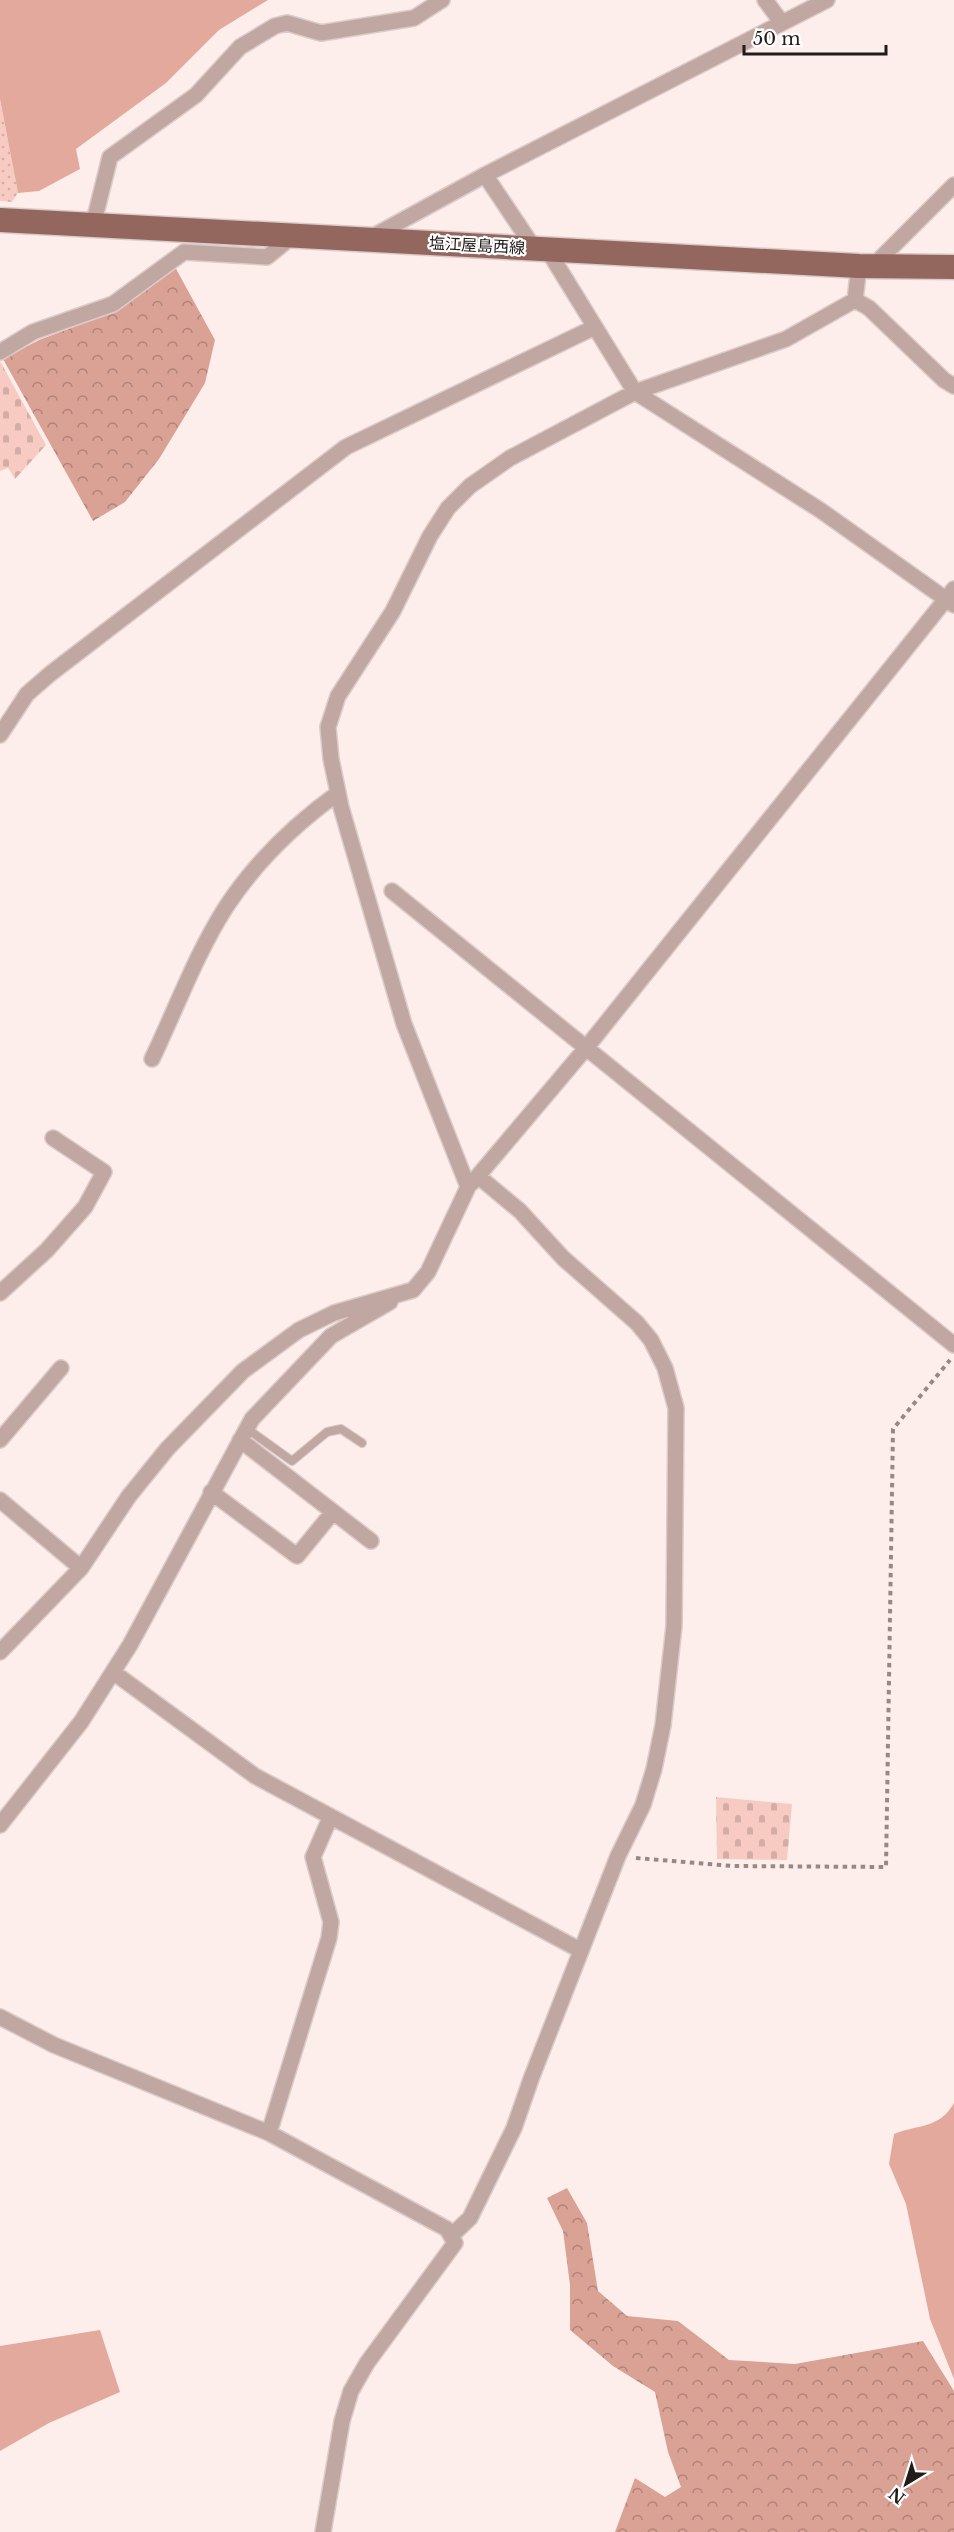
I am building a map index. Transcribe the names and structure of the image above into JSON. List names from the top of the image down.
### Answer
{
  "streets": {
    "main road": ["塩江屋島西線"]
  },
  "scale_bar": "50 m",
  "north": "bottom left"
}
